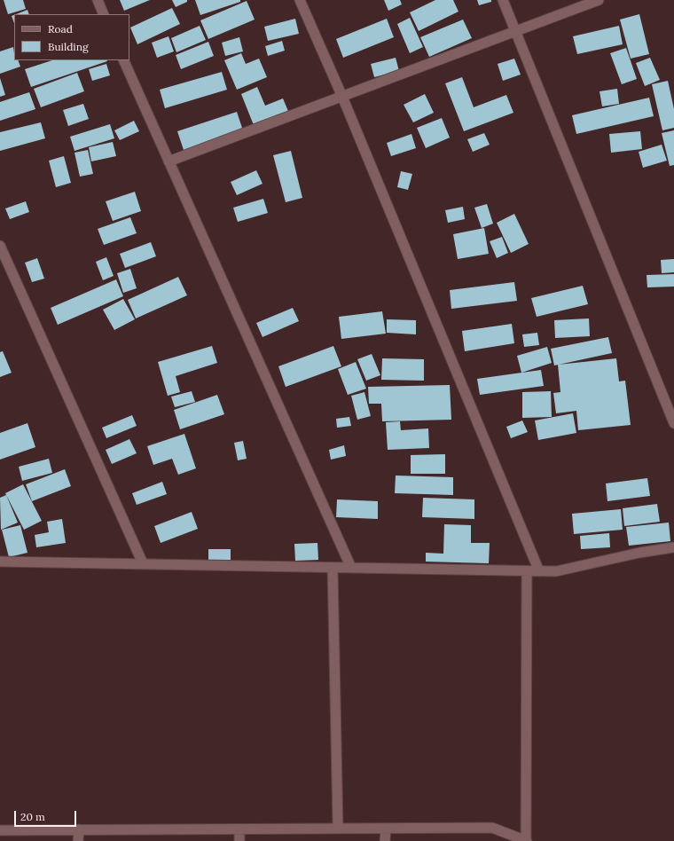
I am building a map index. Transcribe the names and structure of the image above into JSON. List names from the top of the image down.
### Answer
{
  "legend": ["Road", "Building"],
  "scale_bar": "20 m"
}
